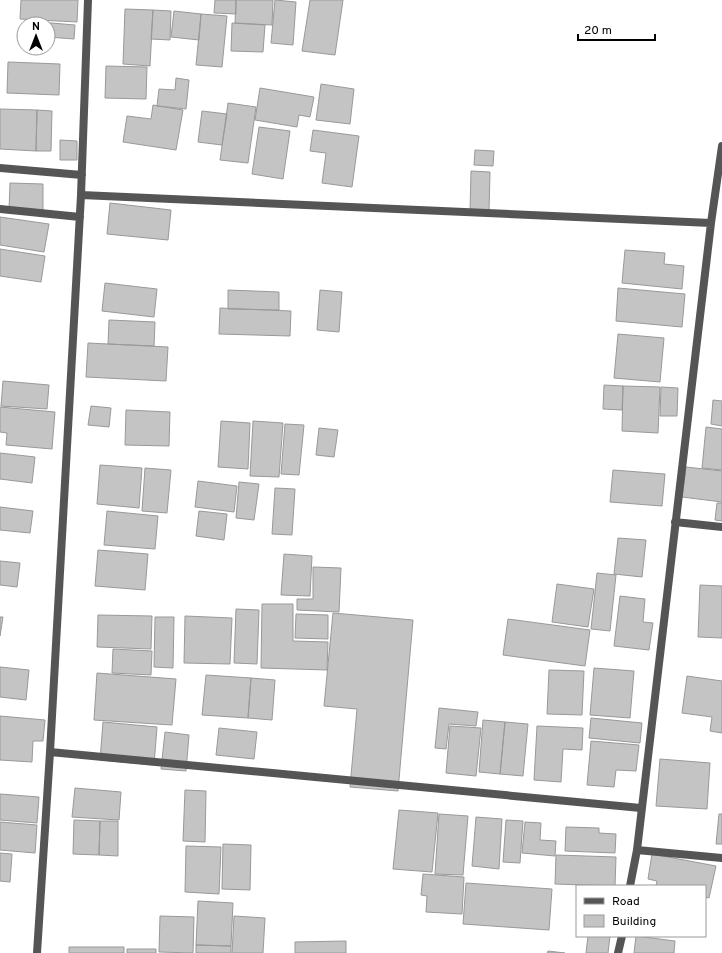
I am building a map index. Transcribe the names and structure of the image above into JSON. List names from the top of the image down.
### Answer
{
  "legend": ["Road", "Building"],
  "scale_bar": "20 m",
  "north": "top"
}
